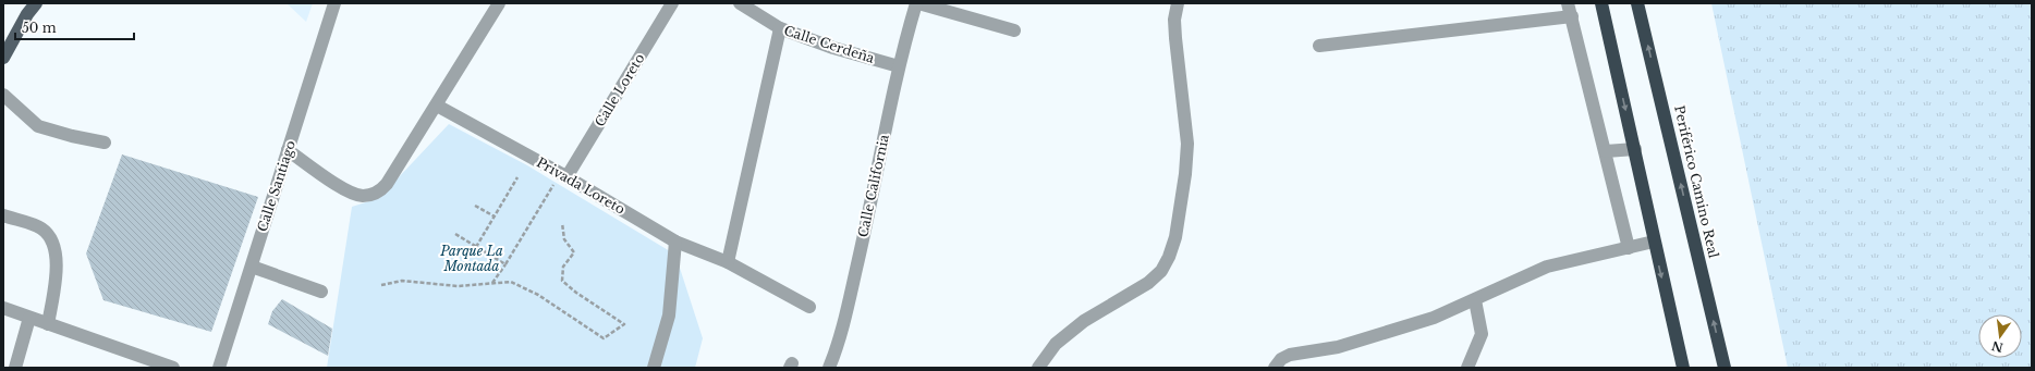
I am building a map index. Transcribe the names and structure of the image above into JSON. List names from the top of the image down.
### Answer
{
  "streets": {
    "highway": ["Periférico Camino Real"],
    "street": [
      "Calle Cerdeña",
      "Calle Loreto",
      "Calle Santiago",
      "Privada Loreto",
      "Calle California"
    ]
  },
  "crossings": [
    ["Calle Cerdeña", "Calle California"],
    ["Calle Loreto", "Privada Loreto"]
  ],
  "parks": ["Parque La Montada"],
  "scale_bar": "50 m",
  "north": "bottom"
}
